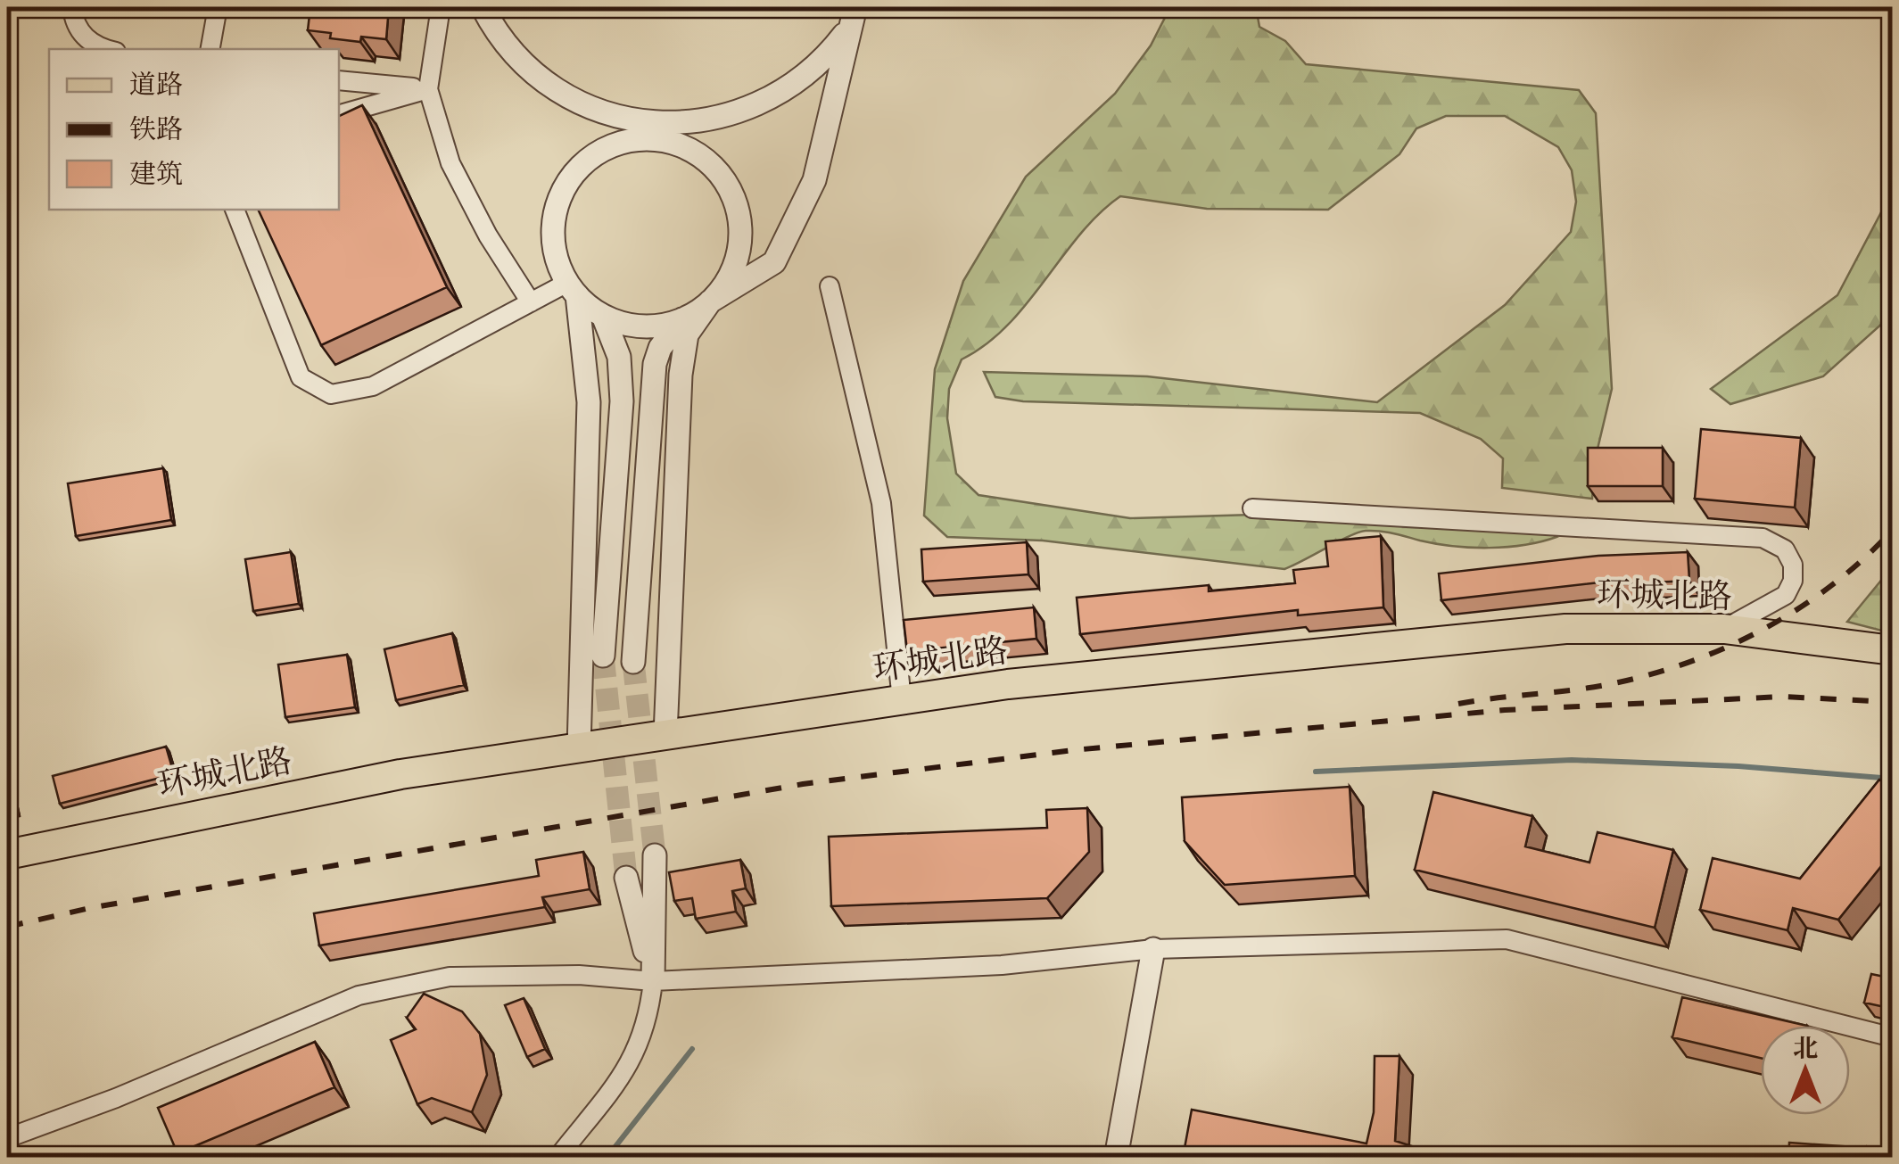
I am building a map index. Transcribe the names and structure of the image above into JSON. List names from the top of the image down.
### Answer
{
  "streets": {
    "main road": ["环城北路"]
  },
  "legend": ["道路", "铁路", "建筑"],
  "north": "top"
}
